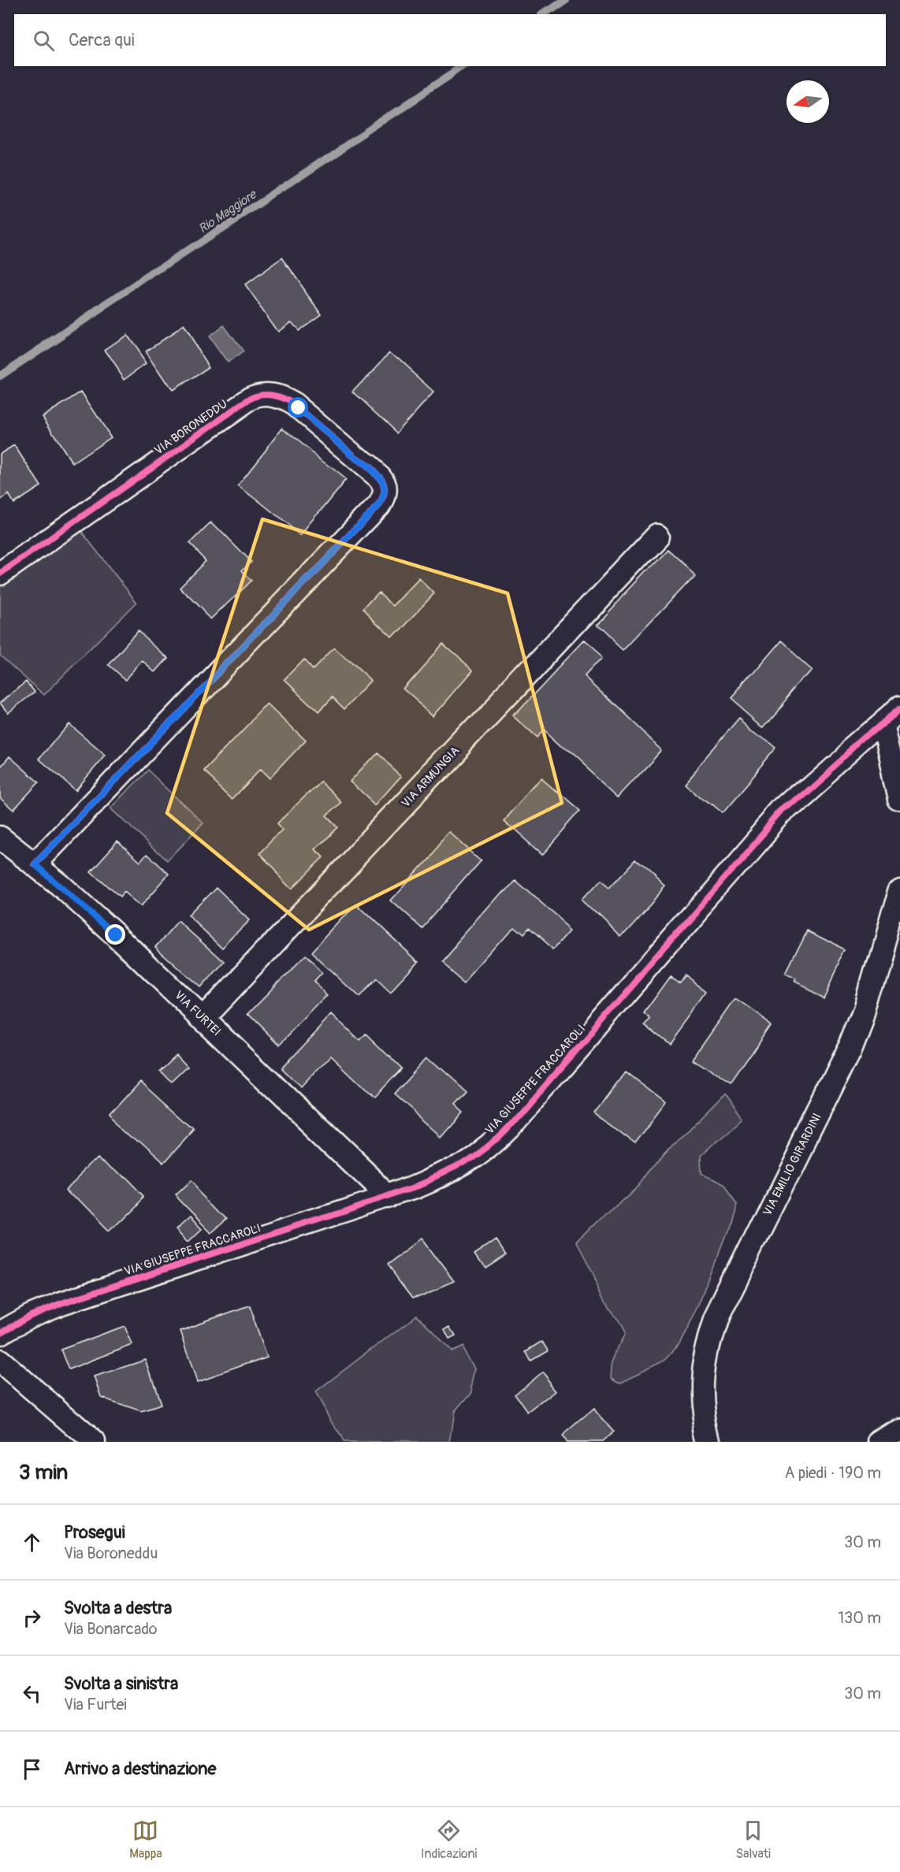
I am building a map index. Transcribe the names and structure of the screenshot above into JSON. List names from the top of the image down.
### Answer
{
  "streets": {
    "street": [
      "VIA BORONEDDU",
      "VIA ARMUNGIA",
      "VIA FURTEI",
      "VIA GIUSEPPE FRACCAROLI",
      "VIA EMILIO GIRARDINI"
    ]
  },
  "crossings": [
    ["VIA BORONEDDU", "VIA FURTEI"],
    ["VIA ARMUNGIA", "VIA FURTEI"],
    ["VIA FURTEI", "VIA GIUSEPPE FRACCAROLI"]
  ],
  "water": ["Rio Maggiore"],
  "north": "left",
  "page": {
    "search": "Cerca qui",
    "heading": ["3 min", "A piedi · 190 m"],
    "list": [
      ["Prosegui", "Via Boroneddu", "30 m"],
      ["Svolta a destra", "Via Bonarcado", "130 m"],
      ["Svolta a sinistra", "Via Furtei", "30 m"],
      "Arrivo a destinazione"
    ],
    "nav": ["Mappa", "Indicazioni", "Salvati"]
  }
}
